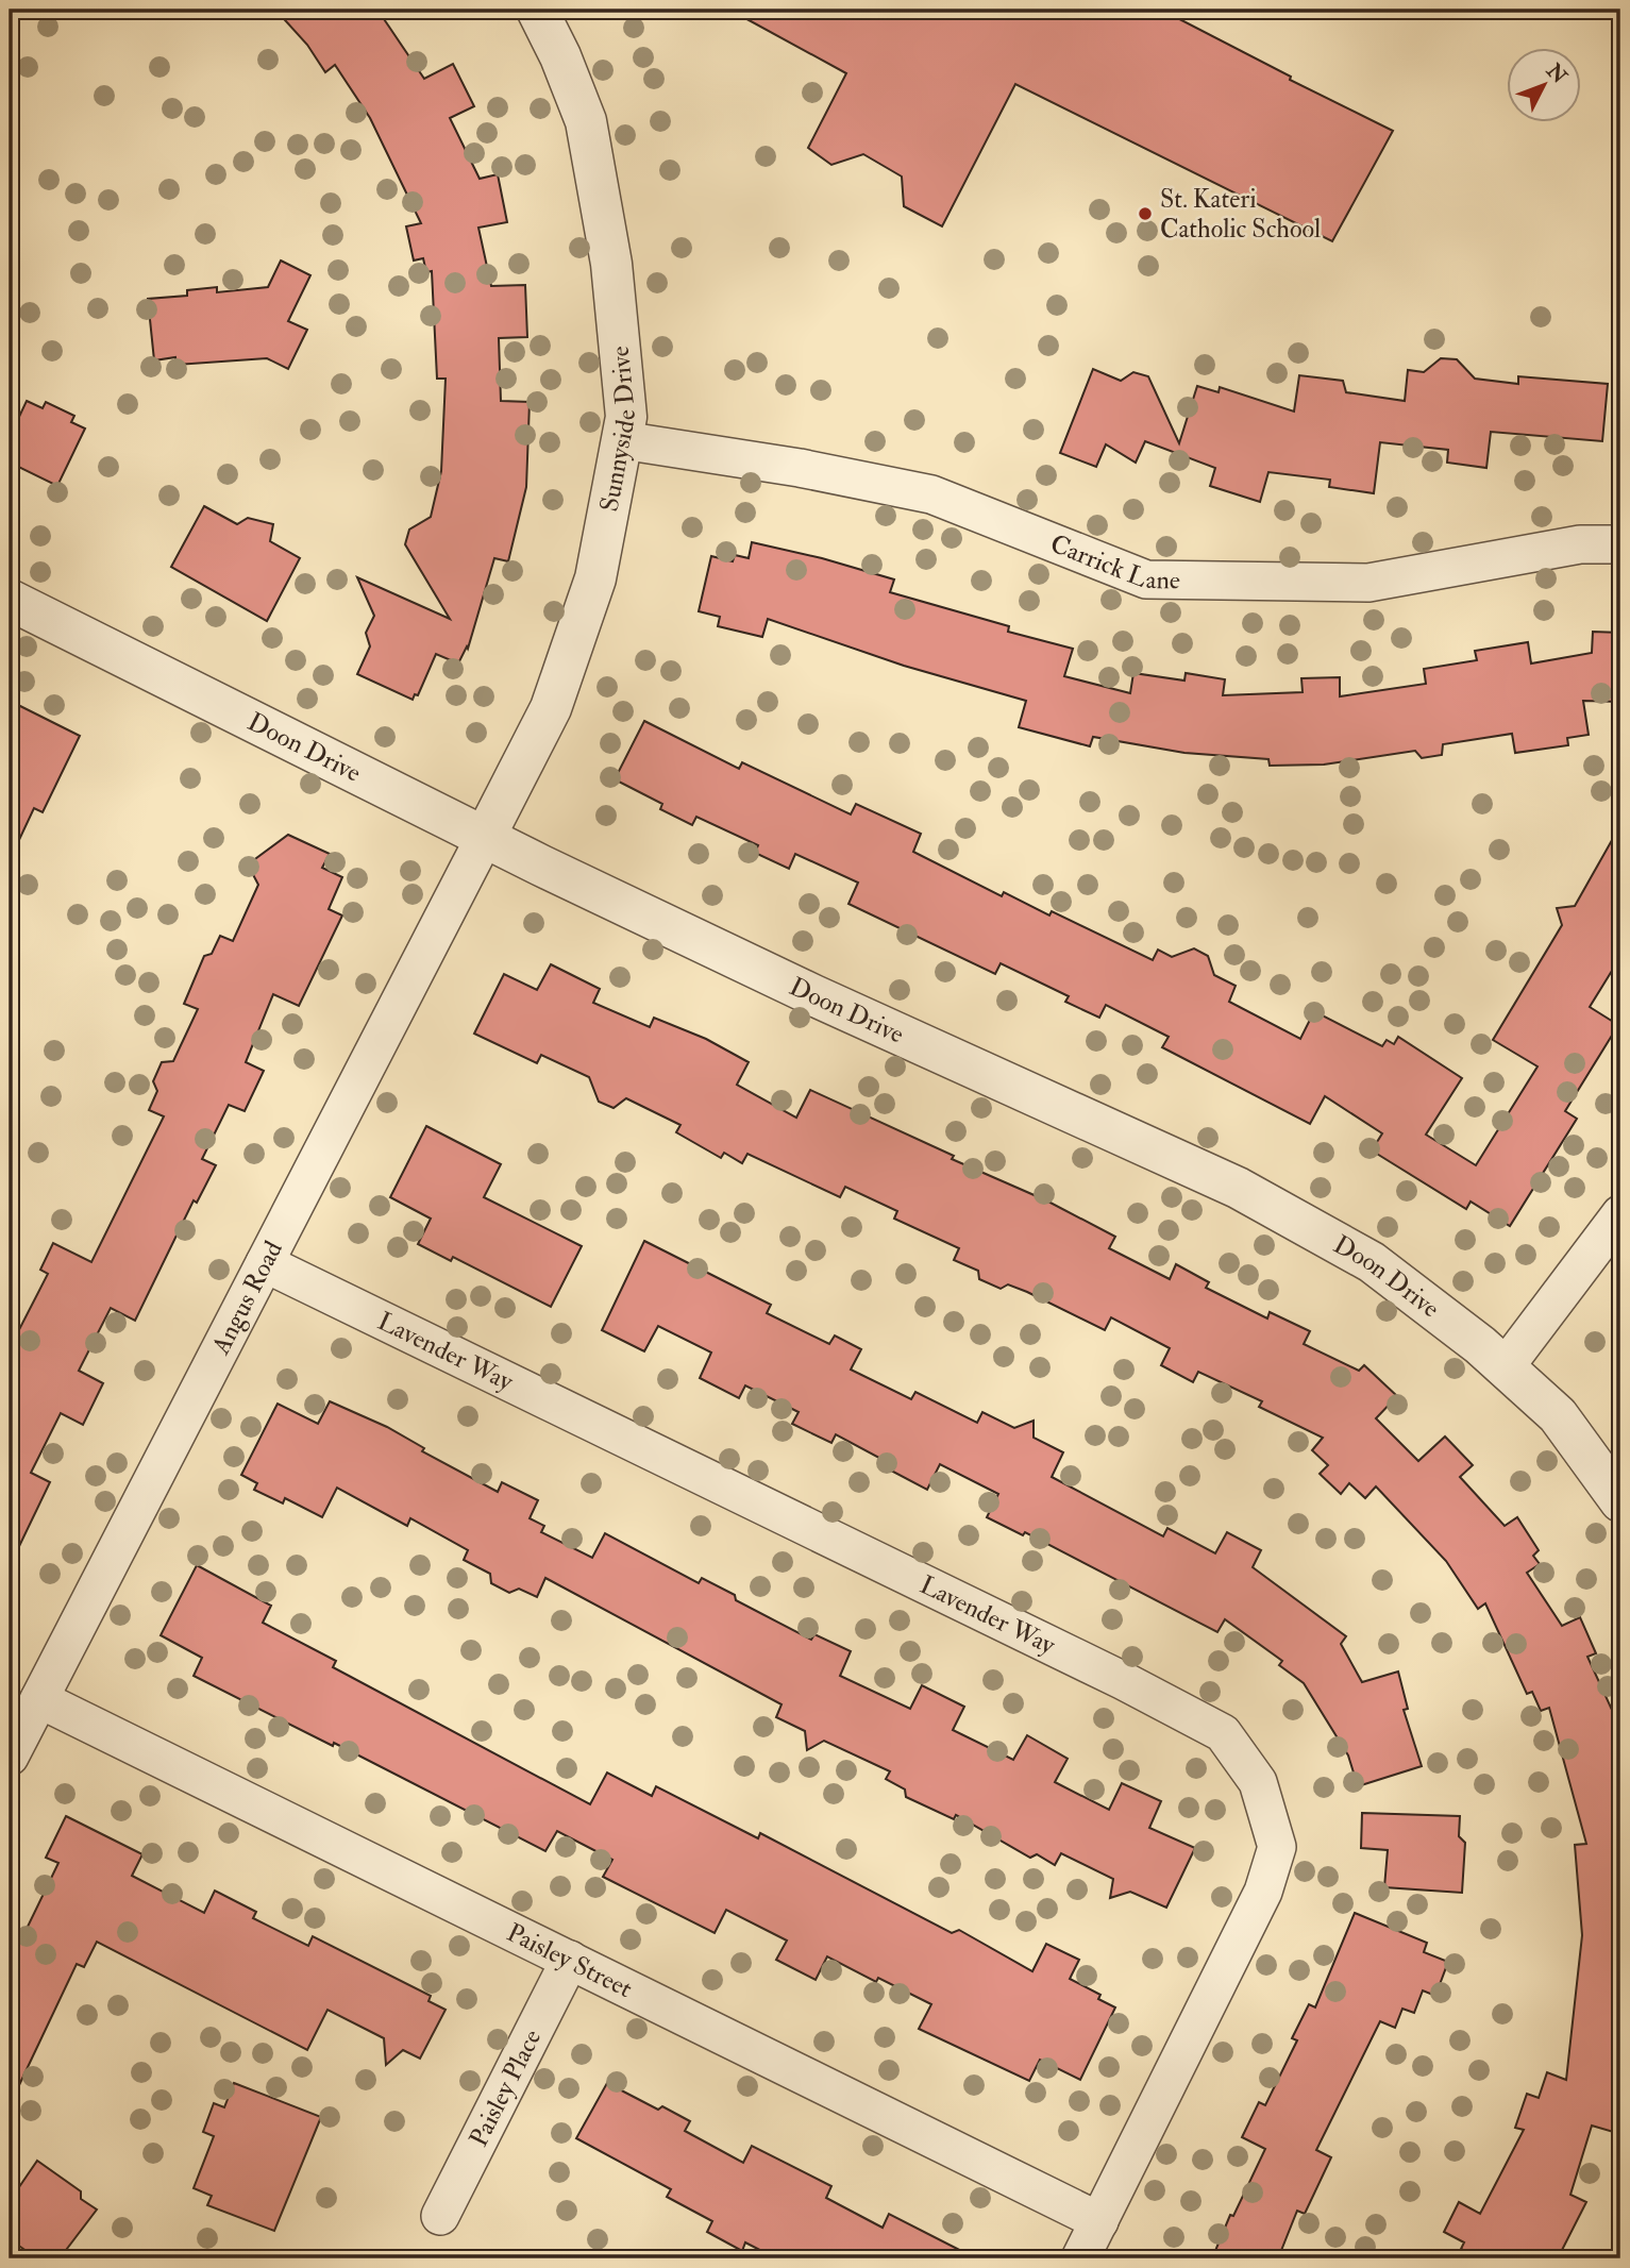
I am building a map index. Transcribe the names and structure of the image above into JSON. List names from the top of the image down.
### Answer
{
  "streets": {
    "street": [
      "Sunnyside Drive",
      "Carrick Lane",
      "Doon Drive",
      "Angus Road",
      "Lavender Way",
      "Paisley Street",
      "Paisley Place"
    ]
  },
  "crossings": [
    ["Sunnyside Drive", "Carrick Lane"],
    ["Sunnyside Drive", "Doon Drive"],
    ["Sunnyside Drive", "Angus Road"],
    ["Doon Drive", "Angus Road"],
    ["Angus Road", "Lavender Way"],
    ["Angus Road", "Paisley Street"],
    ["Lavender Way", "Paisley Street"],
    ["Paisley Street", "Paisley Place"]
  ],
  "places": ["St. Kateri Catholic School"],
  "north": "top right"
}
